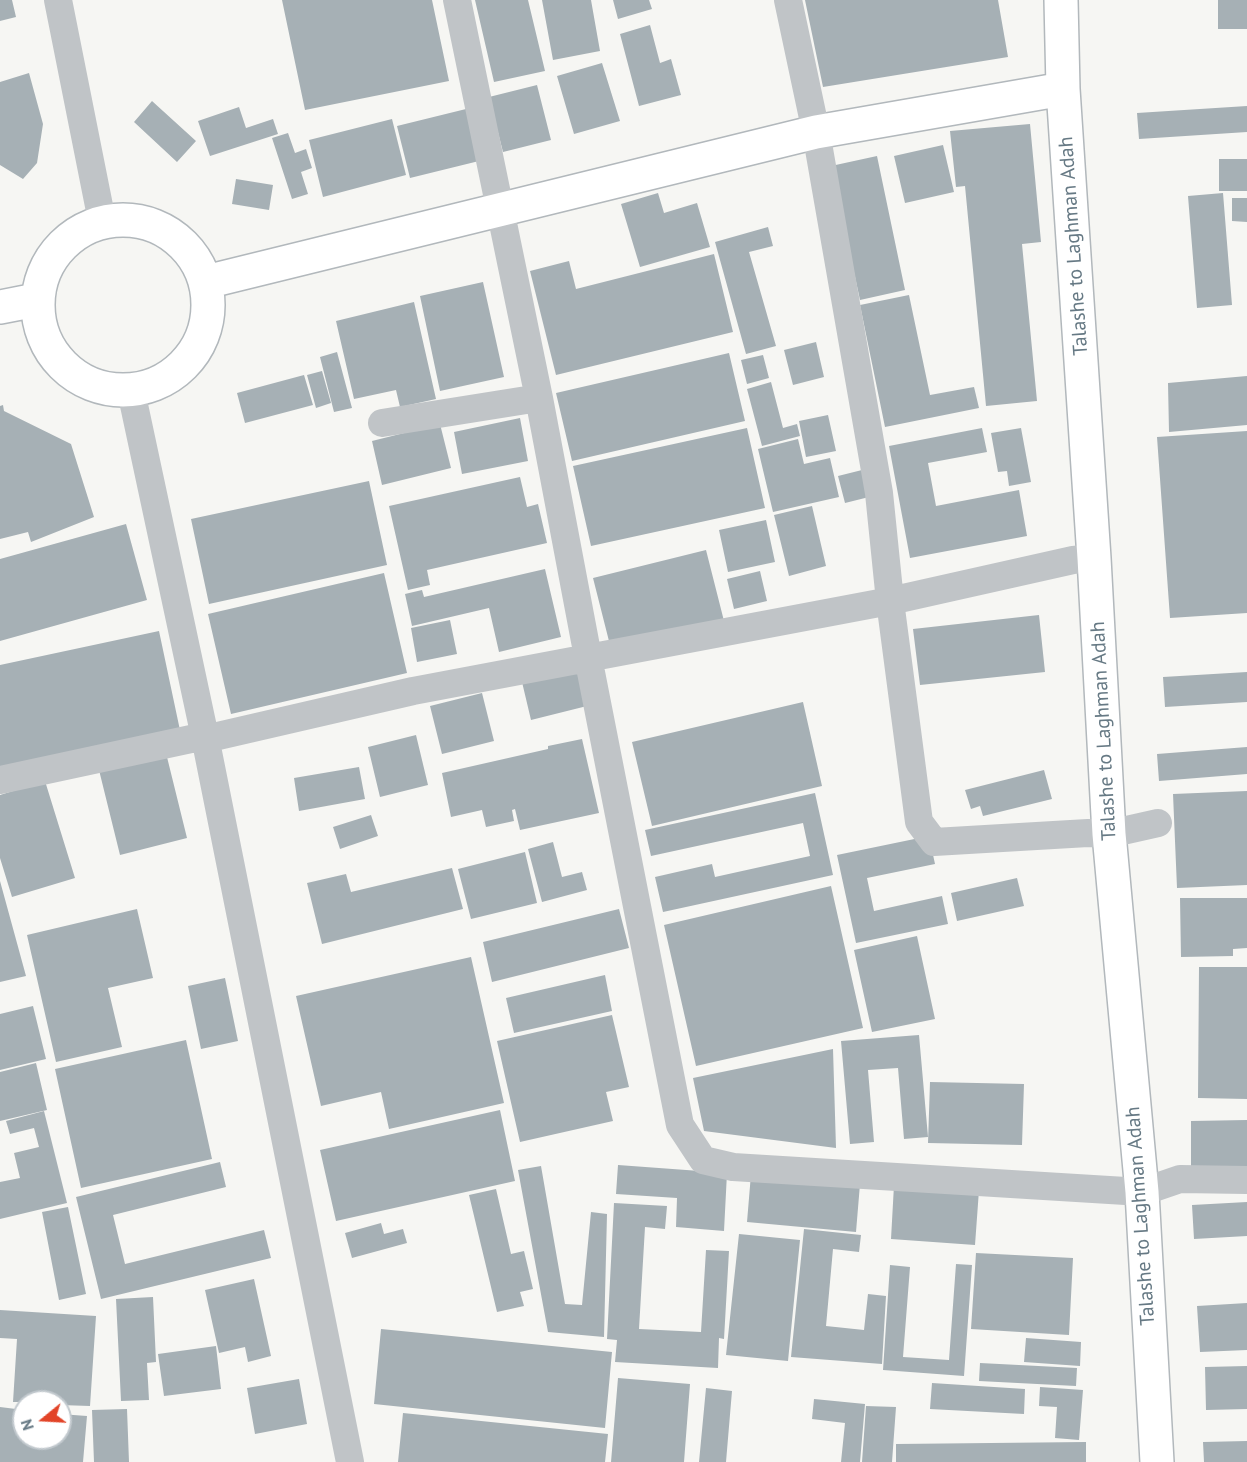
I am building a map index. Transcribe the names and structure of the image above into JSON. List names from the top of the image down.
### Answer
{
  "streets": {
    "main road": ["Talashe to Laghman Adah"]
  },
  "north": "left"
}
